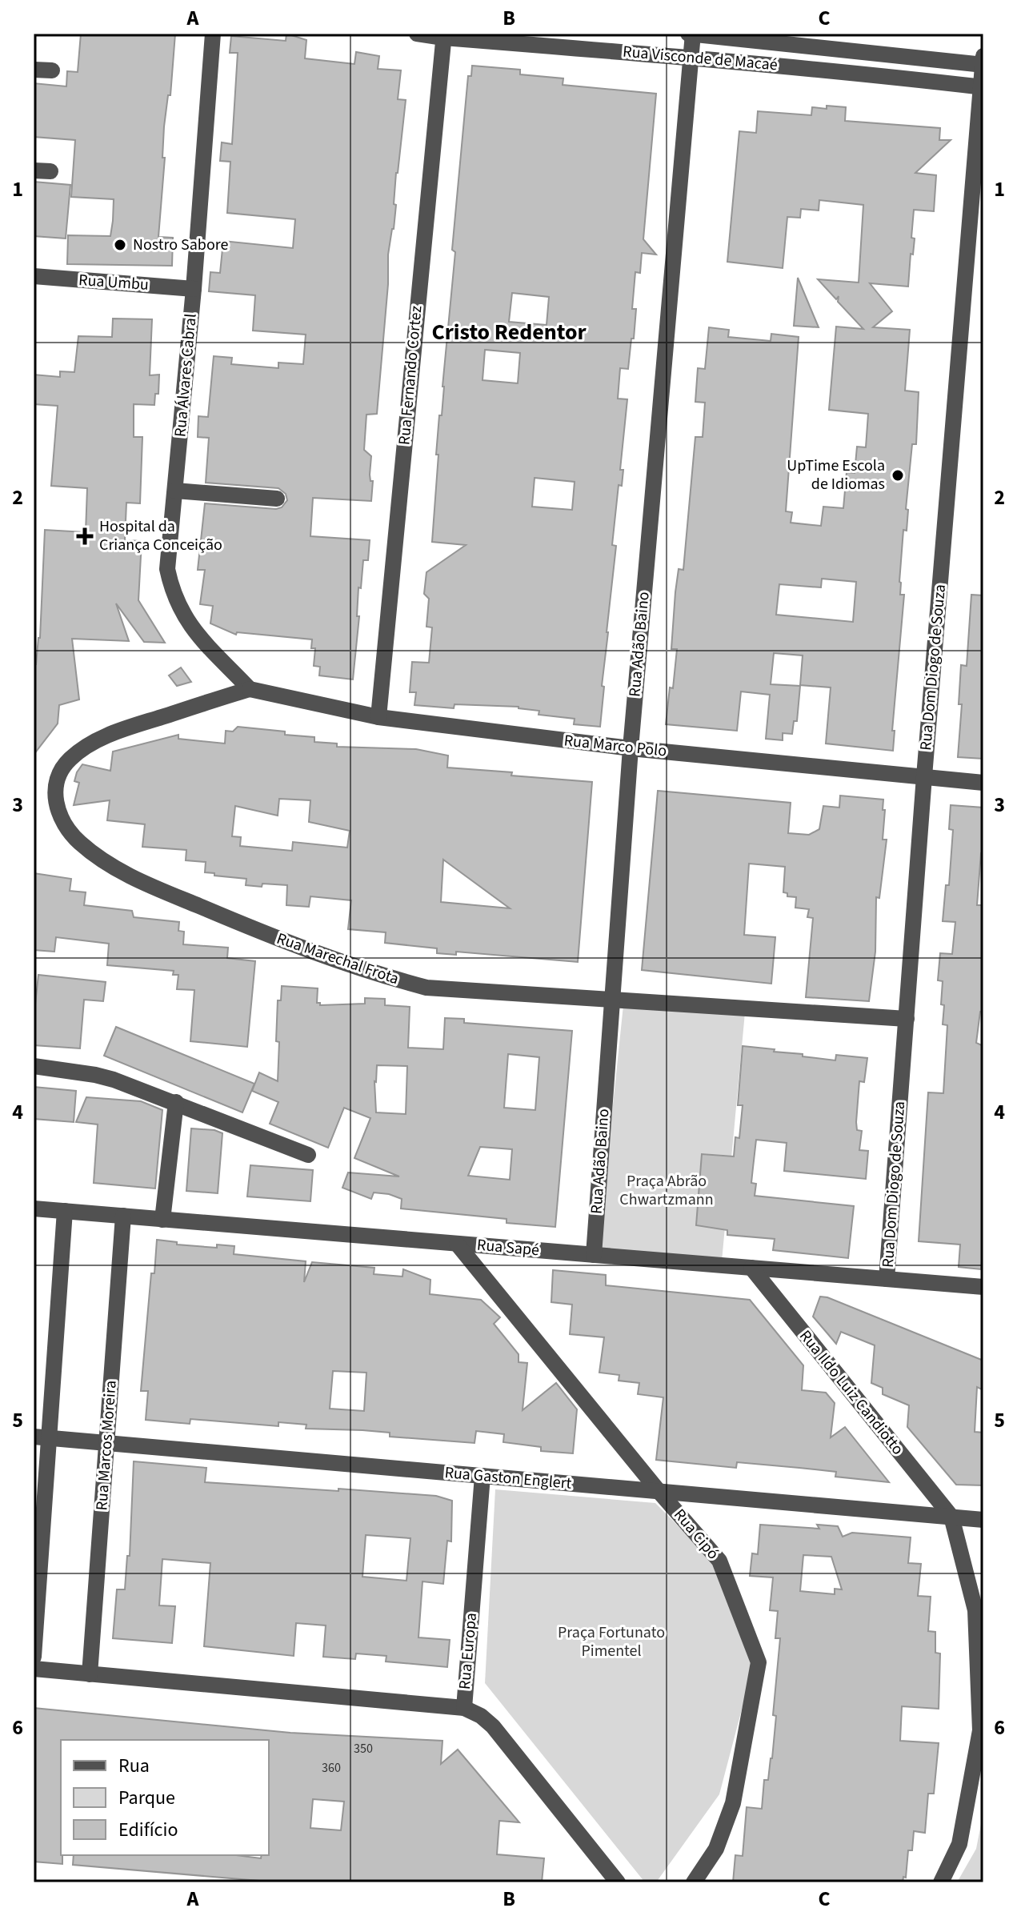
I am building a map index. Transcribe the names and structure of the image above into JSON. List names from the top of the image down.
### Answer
{
  "streets": {
    "street": [
      "Rua Visconde de Macaé",
      "Rua Umbu",
      "Rua Álvares Cabral",
      "Rua Fernando Cortez",
      "Rua Adão Baino",
      "Rua Dom Diogo de Souza",
      "Rua Marco Polo",
      "Rua Marechal Frota",
      "Rua Sapé",
      "Rua Ildo Luiz Candiotto",
      "Rua Marcos Moreira",
      "Rua Gaston Englert",
      "Rua Cipó",
      "Rua Europa"
    ]
  },
  "crossings": [
    ["Rua Visconde de Macaé", "Rua Fernando Cortez"],
    ["Rua Visconde de Macaé", "Rua Adão Baino"],
    ["Rua Visconde de Macaé", "Rua Dom Diogo de Souza"],
    ["Rua Umbu", "Rua Álvares Cabral"],
    ["Rua Álvares Cabral", "Rua Marco Polo"],
    ["Rua Álvares Cabral", "Rua Marechal Frota"],
    ["Rua Fernando Cortez", "Rua Marco Polo"],
    ["Rua Adão Baino", "Rua Marco Polo"],
    ["Rua Adão Baino", "Rua Marechal Frota"],
    ["Rua Adão Baino", "Rua Sapé"],
    ["Rua Dom Diogo de Souza", "Rua Marco Polo"],
    ["Rua Dom Diogo de Souza", "Rua Marechal Frota"],
    ["Rua Dom Diogo de Souza", "Rua Sapé"],
    ["Rua Marco Polo", "Rua Marechal Frota"],
    ["Rua Sapé", "Rua Ildo Luiz Candiotto"],
    ["Rua Sapé", "Rua Marcos Moreira"],
    ["Rua Sapé", "Rua Cipó"],
    ["Rua Ildo Luiz Candiotto", "Rua Gaston Englert"],
    ["Rua Marcos Moreira", "Rua Gaston Englert"],
    ["Rua Gaston Englert", "Rua Cipó"],
    ["Rua Gaston Englert", "Rua Europa"]
  ],
  "districts": ["Cristo Redentor"],
  "parks": ["Praça Abrão Chwartzmann", "Praça Fortunato Pimentel"],
  "places": {
    "other": ["Nostro Sabore", "UpTime Escola de Idiomas"],
    "health": ["Hospital da Criança Conceição"]
  },
  "house_numbers": ["350", "360"],
  "legend": ["Rua", "Parque", "Edifício"],
  "grid": {
    "columns": ["A", "B", "C"],
    "rows": [
      "1",
      "2",
      "3",
      "4",
      "5",
      "6"
    ]
  }
}
